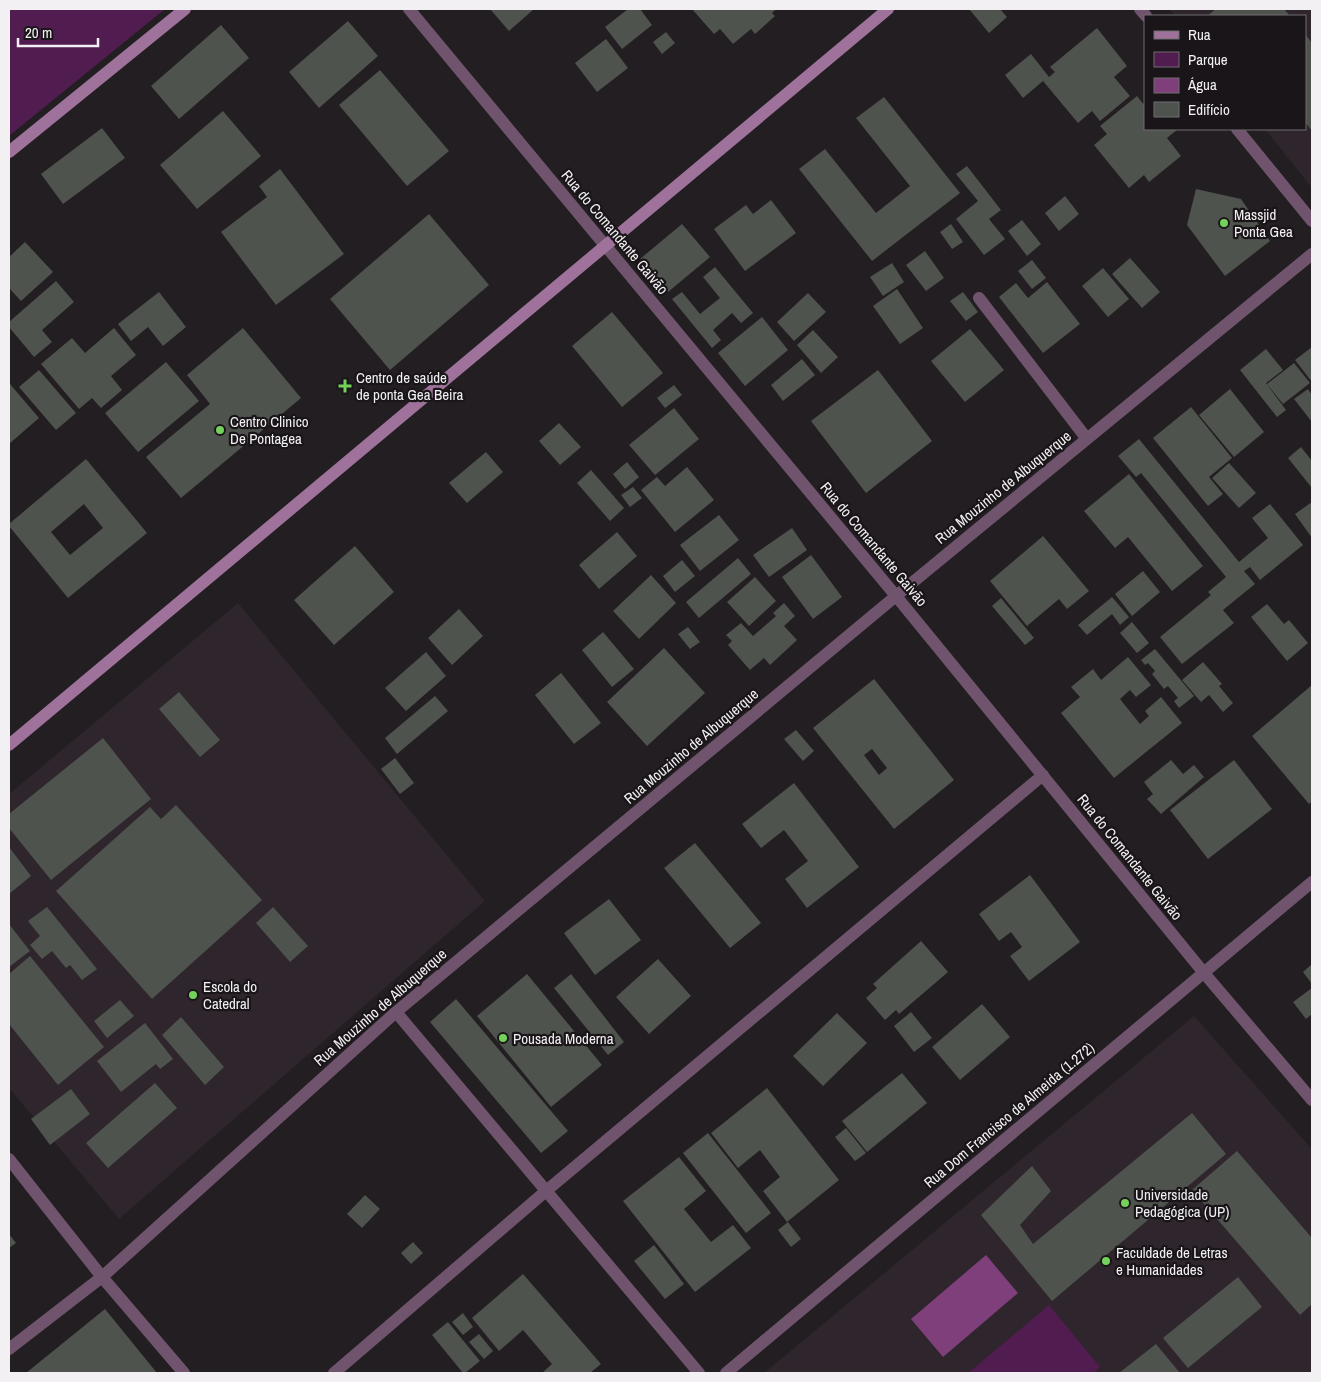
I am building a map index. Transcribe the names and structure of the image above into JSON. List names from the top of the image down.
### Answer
{
  "streets": {
    "street": ["Rua do Comandante Gaivão", "Rua Mouzinho de Albuquerque", "Rua Dom Francisco de Almeida (1.272)"]
  },
  "crossings": [
    ["Rua do Comandante Gaivão", "Rua Mouzinho de Albuquerque"],
    ["Rua do Comandante Gaivão", "Rua Dom Francisco de Almeida (1.272)"]
  ],
  "places": {
    "other": [
      "Massjid Ponta Gea",
      "Centro Clinico De Pontagea",
      "Escola do Catedral",
      "Pousada Moderna",
      "Universidade Pedagógica (UP)",
      "Faculdade de Letras e Humanidades"
    ],
    "health": ["Centro de saúde de ponta Gea Beira"]
  },
  "legend": [
    "Rua",
    "Parque",
    "Água",
    "Edifício"
  ],
  "scale_bar": "20 m"
}
